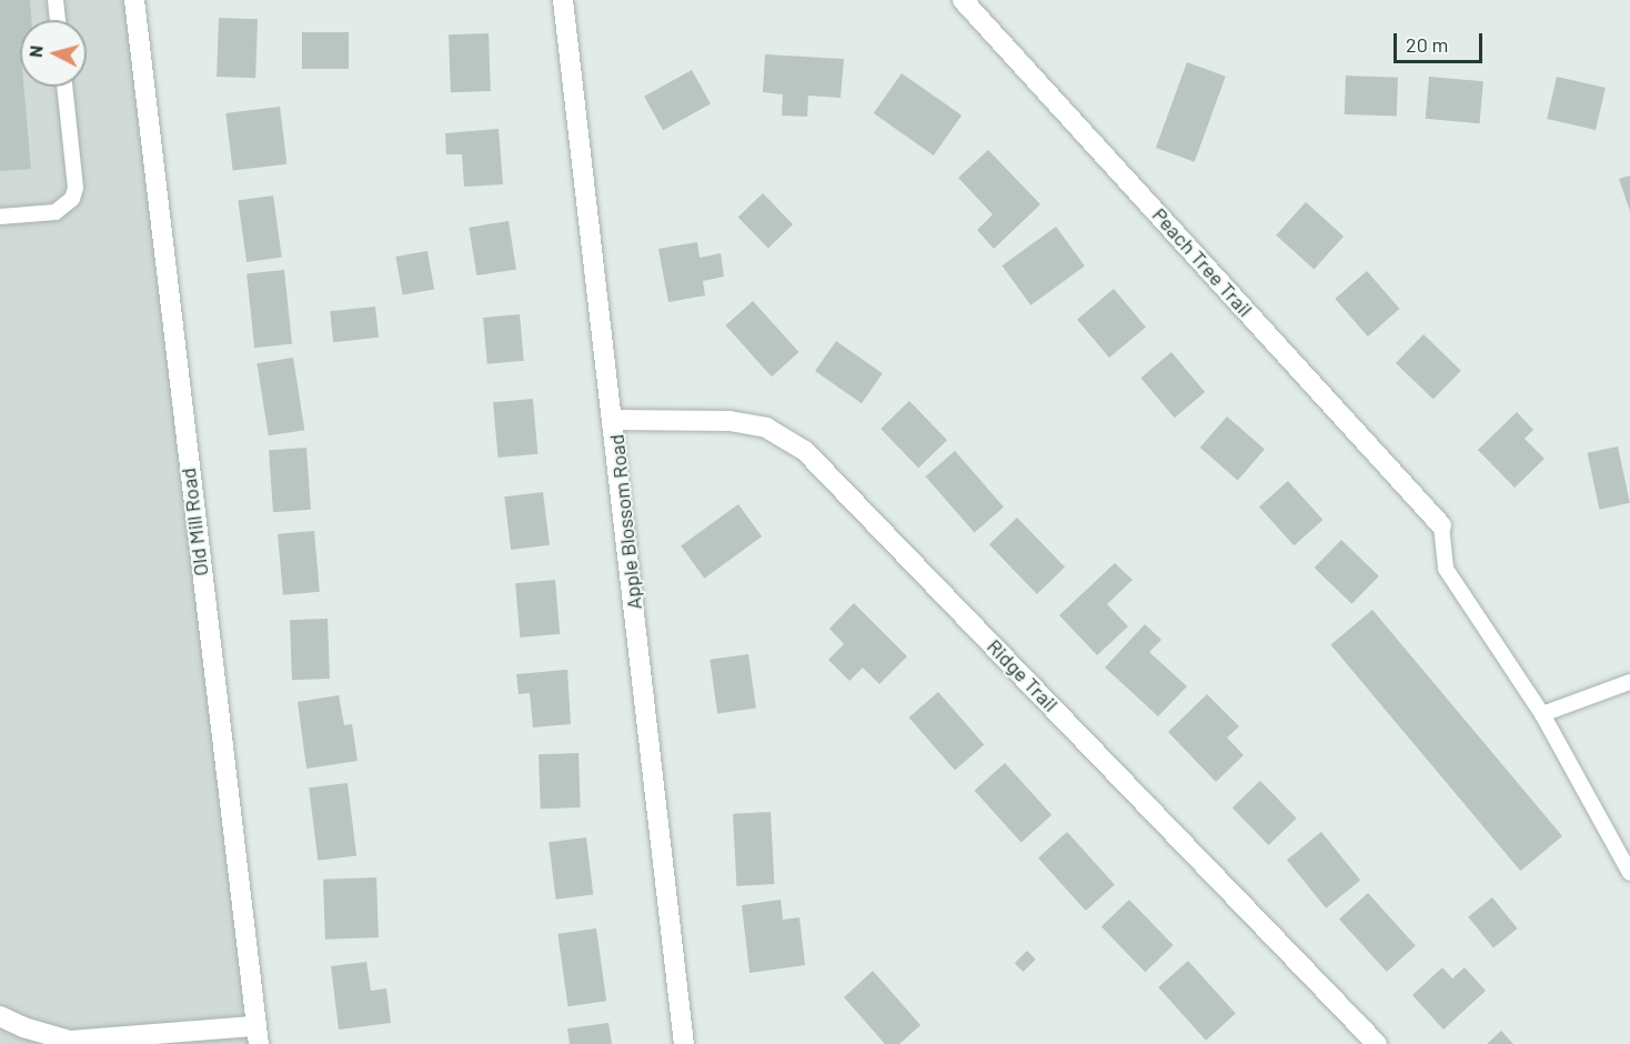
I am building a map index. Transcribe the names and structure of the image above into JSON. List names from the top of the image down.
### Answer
{
  "streets": {
    "street": [
      "Peach Tree Trail",
      "Old Mill Road",
      "Apple Blossom Road",
      "Ridge Trail"
    ]
  },
  "crossings": [
    ["Apple Blossom Road", "Ridge Trail"]
  ],
  "scale_bar": "20 m",
  "north": "left"
}
